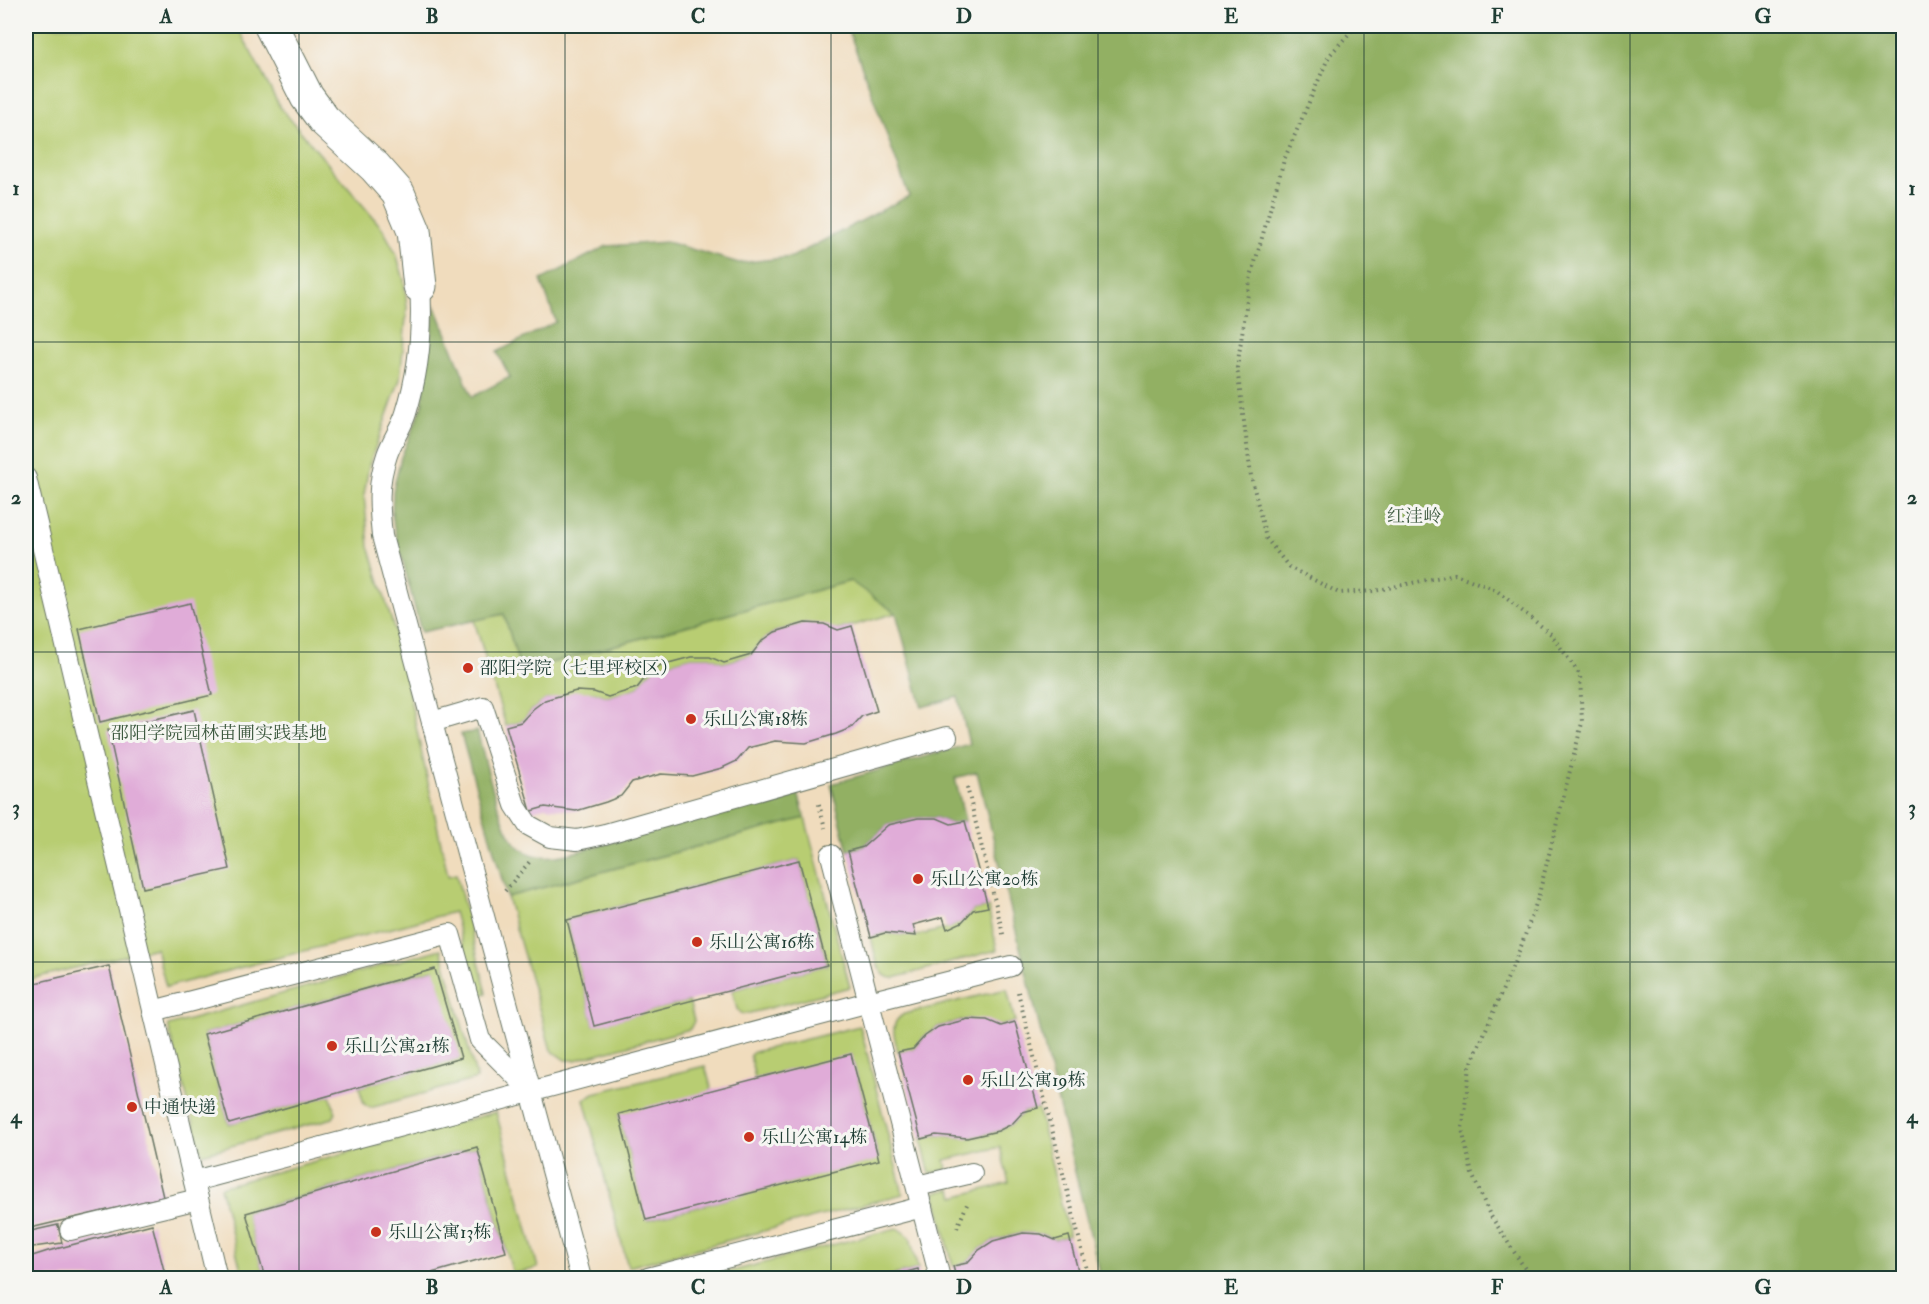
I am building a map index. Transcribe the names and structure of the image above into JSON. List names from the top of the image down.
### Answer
{
  "parks": ["红洼岭", "邵阳学院园林苗圃实践基地"],
  "places": [
    "邵阳学院（七里坪校区）",
    "乐山公寓18栋",
    "乐山公寓20栋",
    "乐山公寓16栋",
    "乐山公寓21栋",
    "乐山公寓19栋",
    "中通快递",
    "乐山公寓14栋",
    "乐山公寓13栋"
  ],
  "grid": {
    "columns": [
      "A",
      "B",
      "C",
      "D",
      "E",
      "F",
      "G"
    ],
    "rows": [
      "1",
      "2",
      "3",
      "4"
    ]
  }
}
